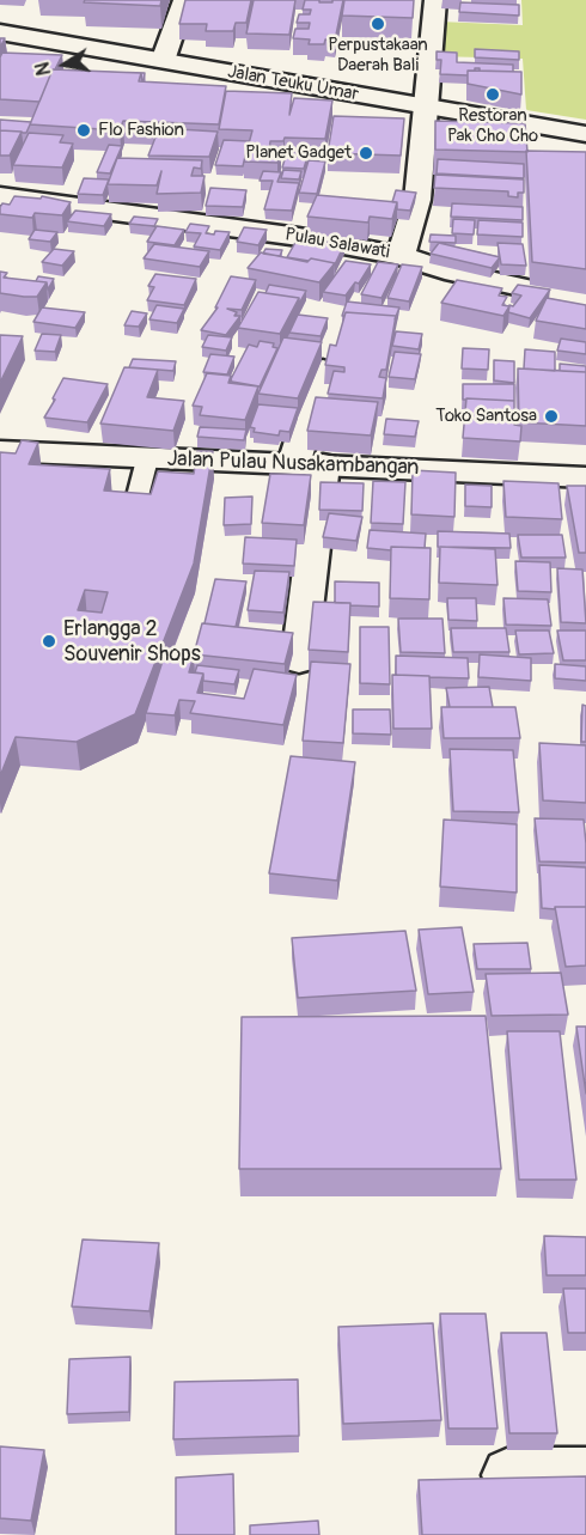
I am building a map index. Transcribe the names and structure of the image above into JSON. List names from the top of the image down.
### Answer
{
  "streets": {
    "street": ["Jalan Teuku Umar", "Pulau Salawati", "Jalan Pulau Nusakambangan"]
  },
  "places": [
    "Perpustakaan Daerah Bali",
    "Restoran Pak Cho Cho",
    "Flo Fashion",
    "Planet Gadget",
    "Toko Santosa",
    "Erlangga 2 Souvenir Shops"
  ],
  "north": "left"
}
